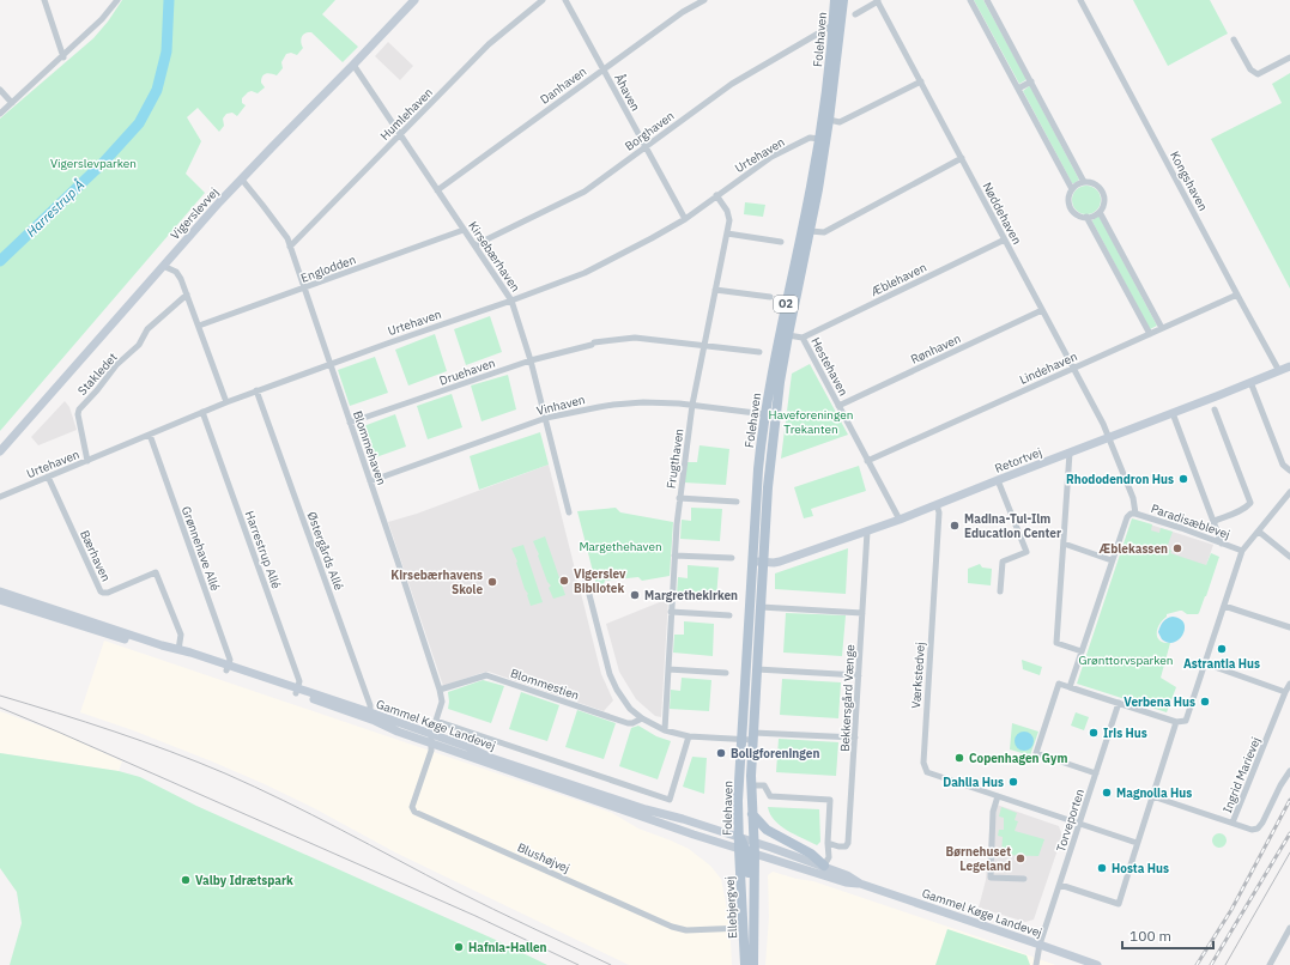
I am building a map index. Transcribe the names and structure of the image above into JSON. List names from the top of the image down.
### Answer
{
  "streets": {
    "main road": ["Folehaven", "O2", "Ellebjergvej"],
    "street": [
      "Danhaven",
      "Åhaven",
      "Humlehaven",
      "Borghaven",
      "Urtehaven",
      "Kongshaven",
      "Vigerslevvej",
      "Nøddehaven",
      "Kirsebærhaven",
      "Englodden",
      "Æblehaven",
      "Rønhaven",
      "Hestehaven",
      "Lindehaven",
      "Druehaven",
      "Stakledet",
      "Vinhaven",
      "Blommehaven",
      "Frugthaven",
      "Retortvej",
      "Paradisæblevej",
      "Grønnehave Allé",
      "Harrestrup Allé",
      "Østergårds Allé",
      "Bærhaven",
      "Værkstedvej",
      "Blommestien",
      "Bekkersgård Vænge",
      "Gammel Køge Landevej",
      "Ingrid Marievej",
      "Torveporten",
      "Blushøjvej"
    ]
  },
  "crossings": [
    ["Folehaven", "Borghaven"],
    ["Folehaven", "Urtehaven"],
    ["Folehaven", "Hestehaven"],
    ["Folehaven", "Vinhaven"],
    ["Folehaven", "Retortvej"],
    ["Folehaven", "Bekkersgård Vænge"],
    ["Folehaven", "Gammel Køge Landevej"],
    ["Folehaven", "Ellebjergvej"],
    ["Danhaven", "Åhaven"],
    ["Danhaven", "Kirsebærhaven"],
    ["Åhaven", "Borghaven"],
    ["Åhaven", "Urtehaven"],
    ["Humlehaven", "Kirsebærhaven"],
    ["Humlehaven", "Blommehaven"],
    ["Borghaven", "Kirsebærhaven"],
    ["Urtehaven", "Kirsebærhaven"],
    ["Urtehaven", "Stakledet"],
    ["Urtehaven", "Blommehaven"],
    ["Urtehaven", "Frugthaven"],
    ["Urtehaven", "Grønnehave Allé"],
    ["Urtehaven", "Harrestrup Allé"],
    ["Urtehaven", "Østergårds Allé"],
    ["Urtehaven", "Bærhaven"],
    ["Kongshaven", "Lindehaven"],
    ["Kongshaven", "Retortvej"],
    ["Vigerslevvej", "Kirsebærhaven"],
    ["Vigerslevvej", "Blommehaven"],
    ["Nøddehaven", "Æblehaven"],
    ["Nøddehaven", "Rønhaven"],
    ["Nøddehaven", "Lindehaven"],
    ["Nøddehaven", "Retortvej"],
    ["Nøddehaven", "Paradisæblevej"],
    ["Kirsebærhaven", "Englodden"],
    ["Kirsebærhaven", "Druehaven"],
    ["Kirsebærhaven", "Vinhaven"],
    ["Englodden", "Blommehaven"],
    ["Æblehaven", "Hestehaven"],
    ["Rønhaven", "Hestehaven"],
    ["Hestehaven", "Lindehaven"],
    ["Hestehaven", "Retortvej"],
    ["Druehaven", "Blommehaven"],
    ["Druehaven", "Frugthaven"],
    ["Vinhaven", "Blommehaven"],
    ["Vinhaven", "Frugthaven"],
    ["Blommehaven", "Blommestien"],
    ["Blommehaven", "Gammel Køge Landevej"],
    ["Blommehaven", "Blushøjvej"],
    ["Retortvej", "Værkstedvej"],
    ["Retortvej", "Bekkersgård Vænge"],
    ["Grønnehave Allé", "Gammel Køge Landevej"],
    ["Harrestrup Allé", "Gammel Køge Landevej"],
    ["Østergårds Allé", "Gammel Køge Landevej"],
    ["Bærhaven", "Gammel Køge Landevej"],
    ["Værkstedvej", "Torveporten"],
    ["Gammel Køge Landevej", "Torveporten"],
    ["Gammel Køge Landevej", "Blushøjvej"],
    ["Gammel Køge Landevej", "Ellebjergvej"],
    ["Blushøjvej", "Ellebjergvej"]
  ],
  "water": ["Harrestrup Å"],
  "parks": [
    "Vigerslevparken",
    "Haveforeningen Trekanten",
    "Margethehaven",
    "Grønttorvsparken"
  ],
  "places": [
    "Rhododendron Hus",
    "Madina-Tul-Ilm Education Center",
    "Æblekassen",
    "Vigerslev Bibliotek",
    "Kirsebærhavens Skole",
    "Margrethekirken",
    "Astrantia Hus",
    "Verbena Hus",
    "Iris Hus",
    "Boligforeningen",
    "Copenhagen Gym",
    "Dahlia Hus",
    "Magnolia Hus",
    "Børnehuset Legeland",
    "Hosta Hus",
    "Valby Idrætspark",
    "Hafnia-Hallen"
  ],
  "scale_bar": "100 m"
}
